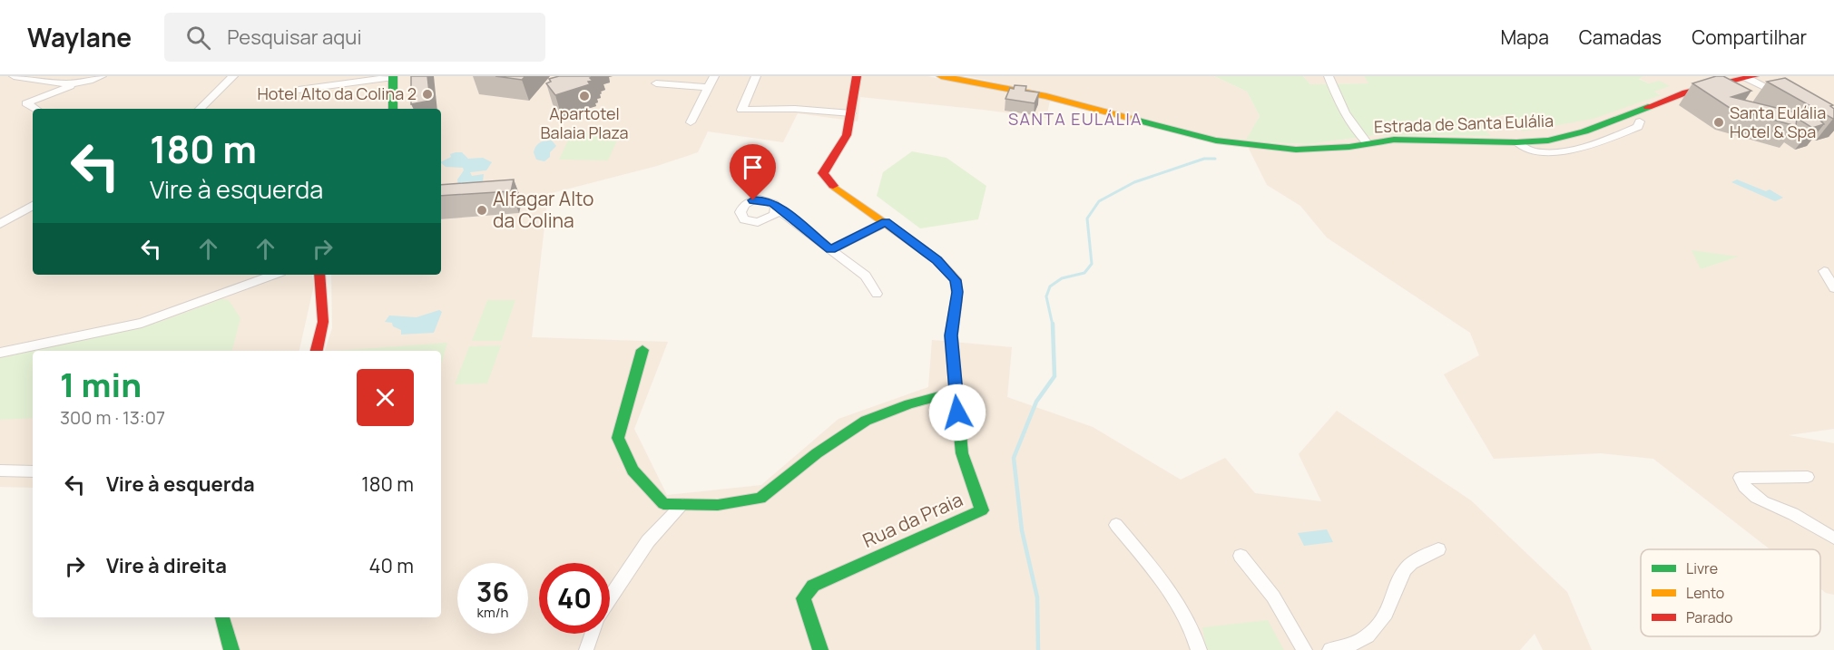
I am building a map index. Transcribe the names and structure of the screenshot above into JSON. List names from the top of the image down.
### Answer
{
  "streets": {
    "street": ["Estrada de Santa Eulália", "Rua da Praia"]
  },
  "districts": ["SANTA EULÁLIA"],
  "places": [
    "Hotel Alto da Colina 2",
    "Apartotel Balaia Plaza",
    "Santa Eulália Hotel & Spa",
    "Alfagar Alto da Colina"
  ],
  "legend": ["Livre", "Lento", "Parado"],
  "page": {
    "header": "Waylane",
    "search": "Pesquisar aqui",
    "nav": ["Mapa", "Camadas", "Compartilhar"],
    "turn": ["180 m", "Vire à esquerda"],
    "heading": ["1 min", "300 m · 13:07"],
    "list": [
      {
        "name": "Vire à esquerda",
        "value": "180 m"
      },
      {
        "name": "Vire à direita",
        "value": "40 m"
      }
    ],
    "speed": "36 km/h",
    "limit": "40"
  }
}
